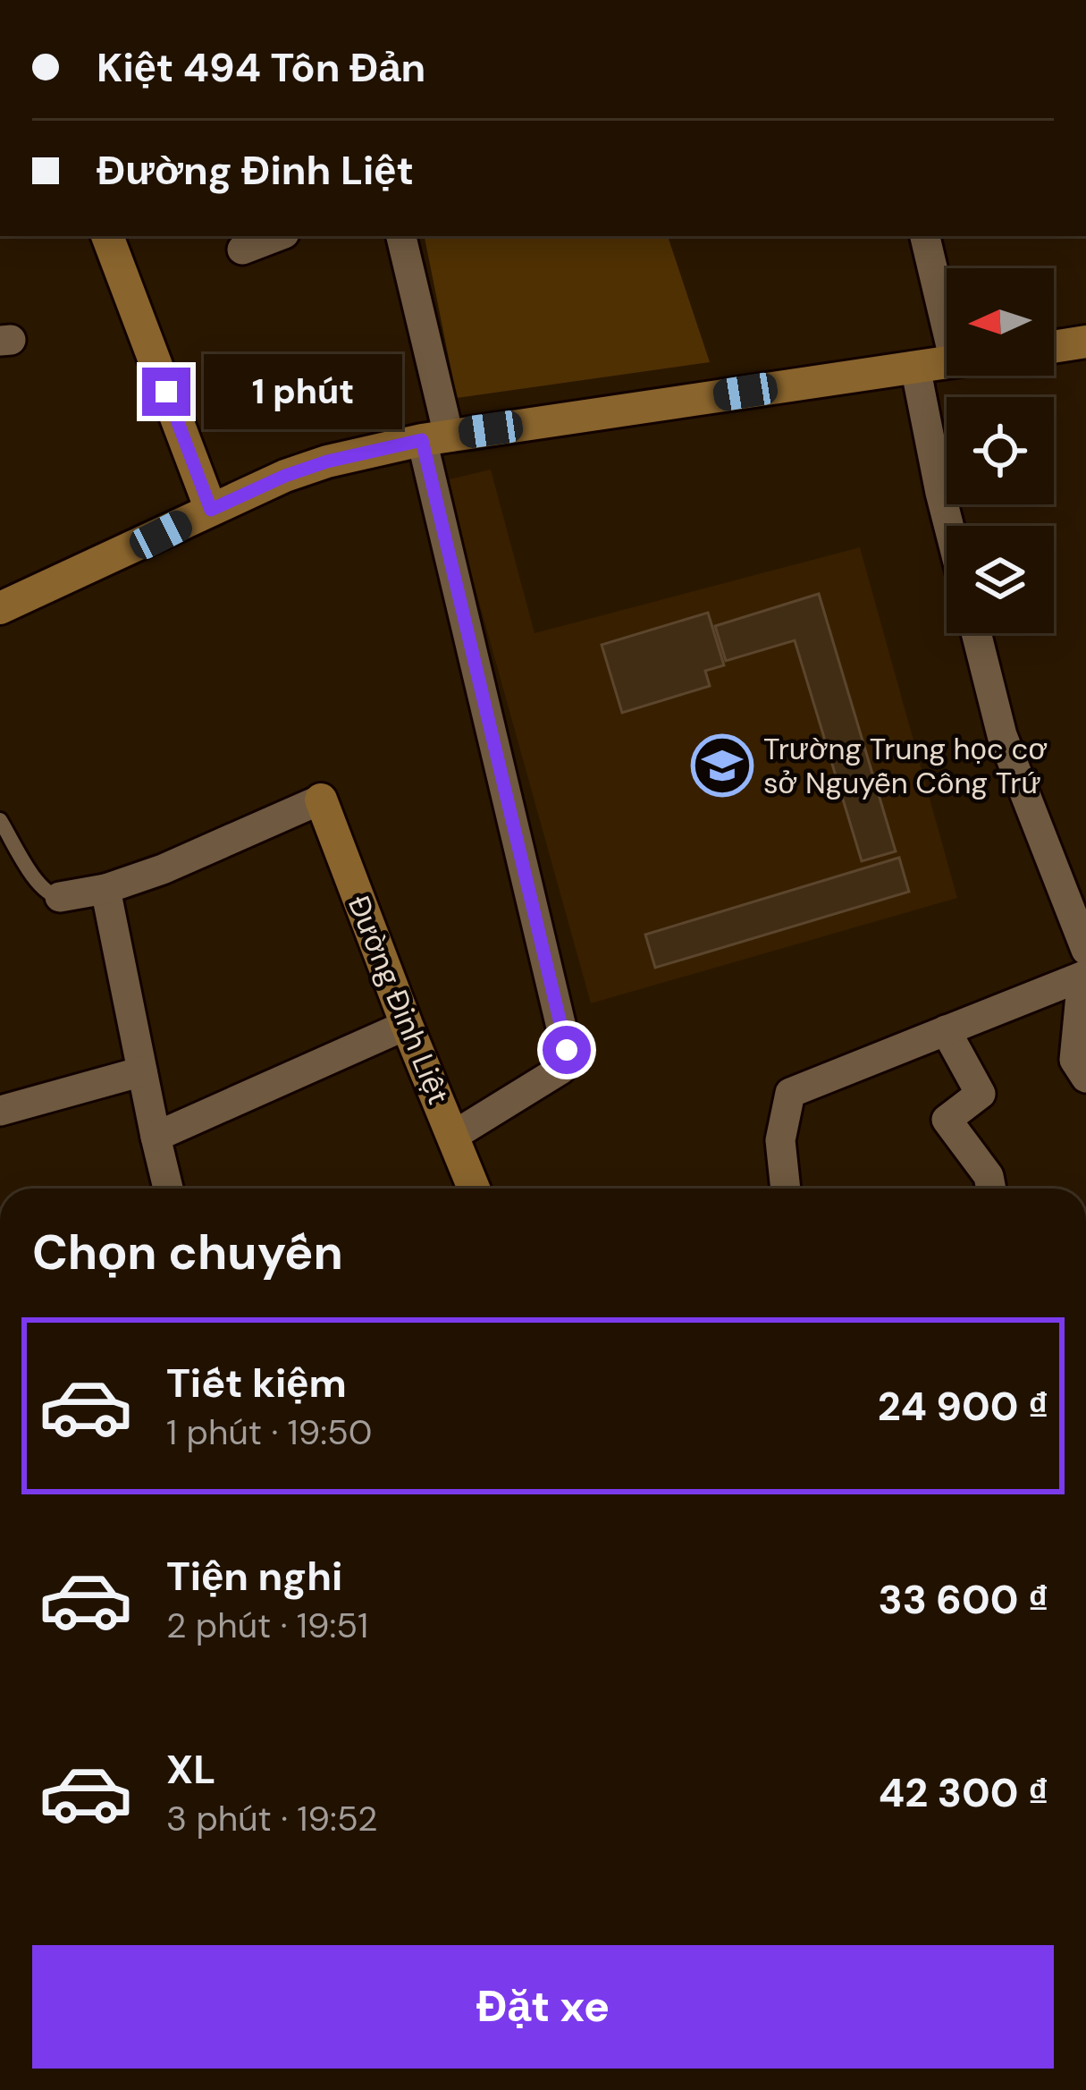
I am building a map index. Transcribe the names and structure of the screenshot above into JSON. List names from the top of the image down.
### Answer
{
  "streets": {
    "street": ["Đường Đinh Liệt"]
  },
  "places": {
    "school or university": ["Trường Trung học cơ sở Nguyễn Công Trứ"]
  },
  "north": "left",
  "page": {
    "banner": ["Kiệt 494 Tôn Đản", "Đường Đinh Liệt"],
    "bubble": "1 phút",
    "heading": "Chọn chuyến",
    "list": [
      {
        "name": "Tiết kiệm",
        "note": "1 phút · 19:50",
        "value": "24 900 ₫"
      },
      {
        "name": "Tiện nghi",
        "note": "2 phút · 19:51",
        "value": "33 600 ₫"
      },
      {
        "name": "XL",
        "note": "3 phút · 19:52",
        "value": "42 300 ₫"
      }
    ],
    "buttons": "Đặt xe"
  }
}
